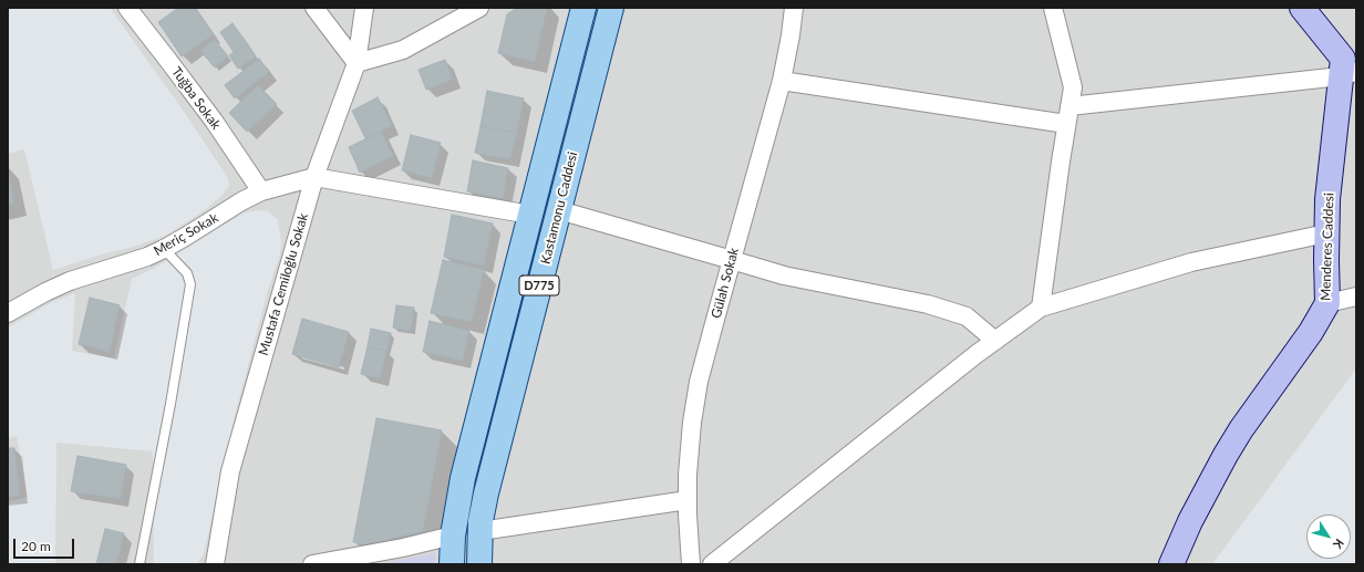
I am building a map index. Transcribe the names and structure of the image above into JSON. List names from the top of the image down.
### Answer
{
  "streets": {
    "main road": ["Kastamonu Caddesi", "D775"],
    "street": [
      "Tuğba Sokak",
      "Meriç Sokak",
      "Menderes Caddesi",
      "Gülah Sokak",
      "Mustafa Cemiloğlu Sokak"
    ]
  },
  "crossings": [
    ["Tuğba Sokak", "Meriç Sokak"],
    ["Meriç Sokak", "Mustafa Cemiloğlu Sokak"]
  ],
  "scale_bar": "20 m",
  "north": "bottom right"
}
